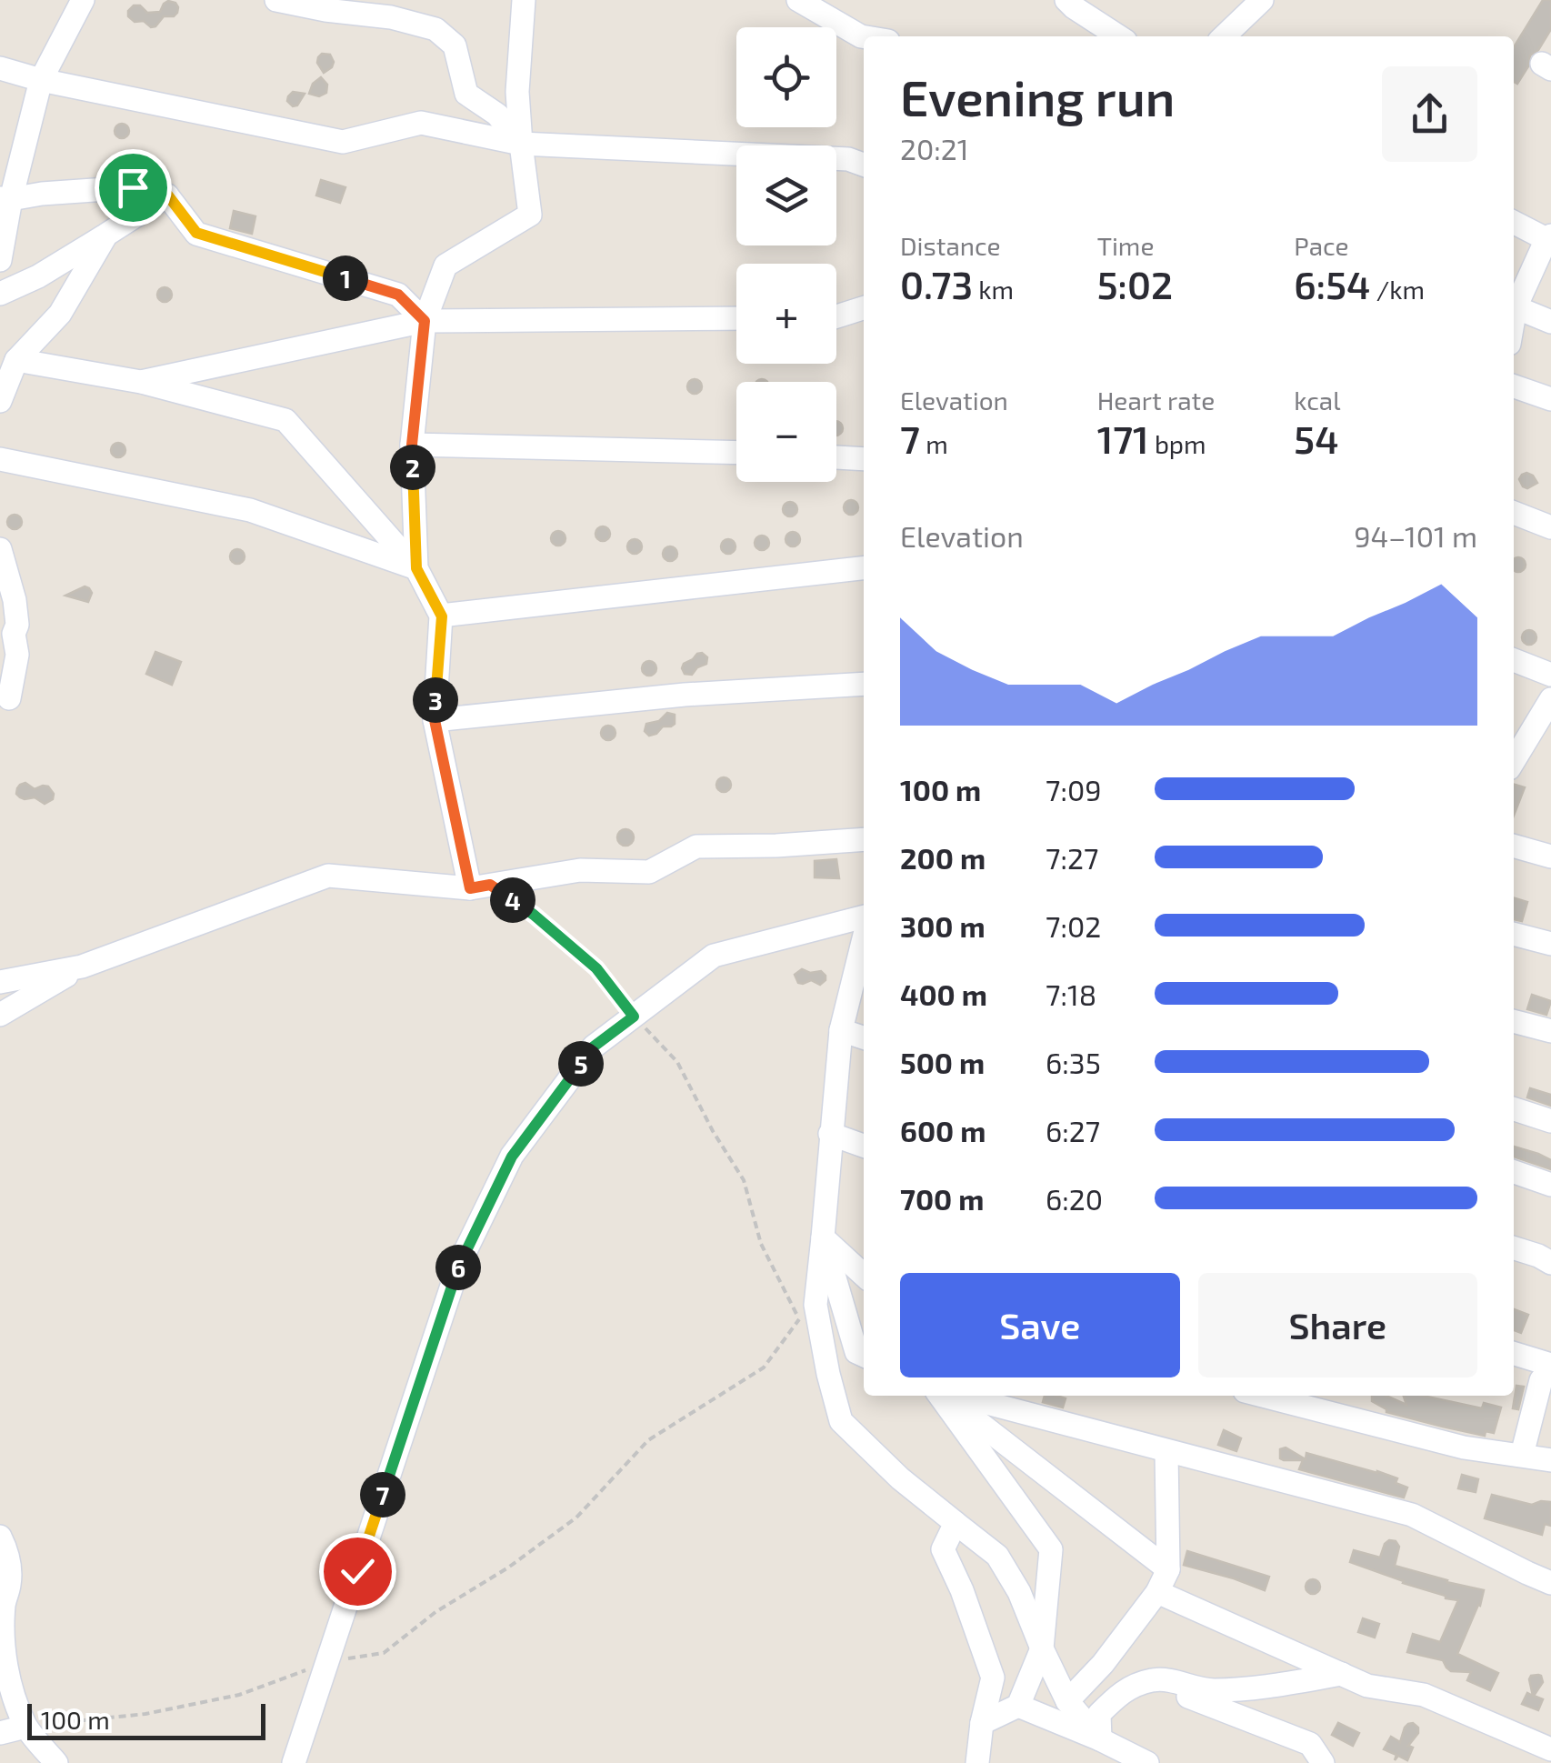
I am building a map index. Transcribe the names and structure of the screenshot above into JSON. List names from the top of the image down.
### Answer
{
  "scale_bar": "100 m",
  "page": {
    "map_buttons": ["+", "−"],
    "heading": ["Evening run", "20:21"],
    "stats": [
      ["Distance", "0.73 km"],
      ["Time", "5:02"],
      ["Pace", "6:54 /km"],
      ["Elevation", "7 m"],
      ["Heart rate", "171 bpm"],
      ["kcal", "54"]
    ],
    "pins": [
      "1",
      "2",
      "3",
      "4",
      "5",
      "6",
      "7"
    ],
    "chart": ["Elevation", "94–101 m"],
    "list": [
      {
        "name": "100 m",
        "note": "7:09"
      },
      {
        "name": "200 m",
        "note": "7:27"
      },
      {
        "name": "300 m",
        "note": "7:02"
      },
      {
        "name": "400 m",
        "note": "7:18"
      },
      {
        "name": "500 m",
        "note": "6:35"
      },
      {
        "name": "600 m",
        "note": "6:27"
      },
      {
        "name": "700 m",
        "note": "6:20"
      }
    ],
    "buttons": ["Save", "Share"],
    "scale": "100 m"
  }
}
